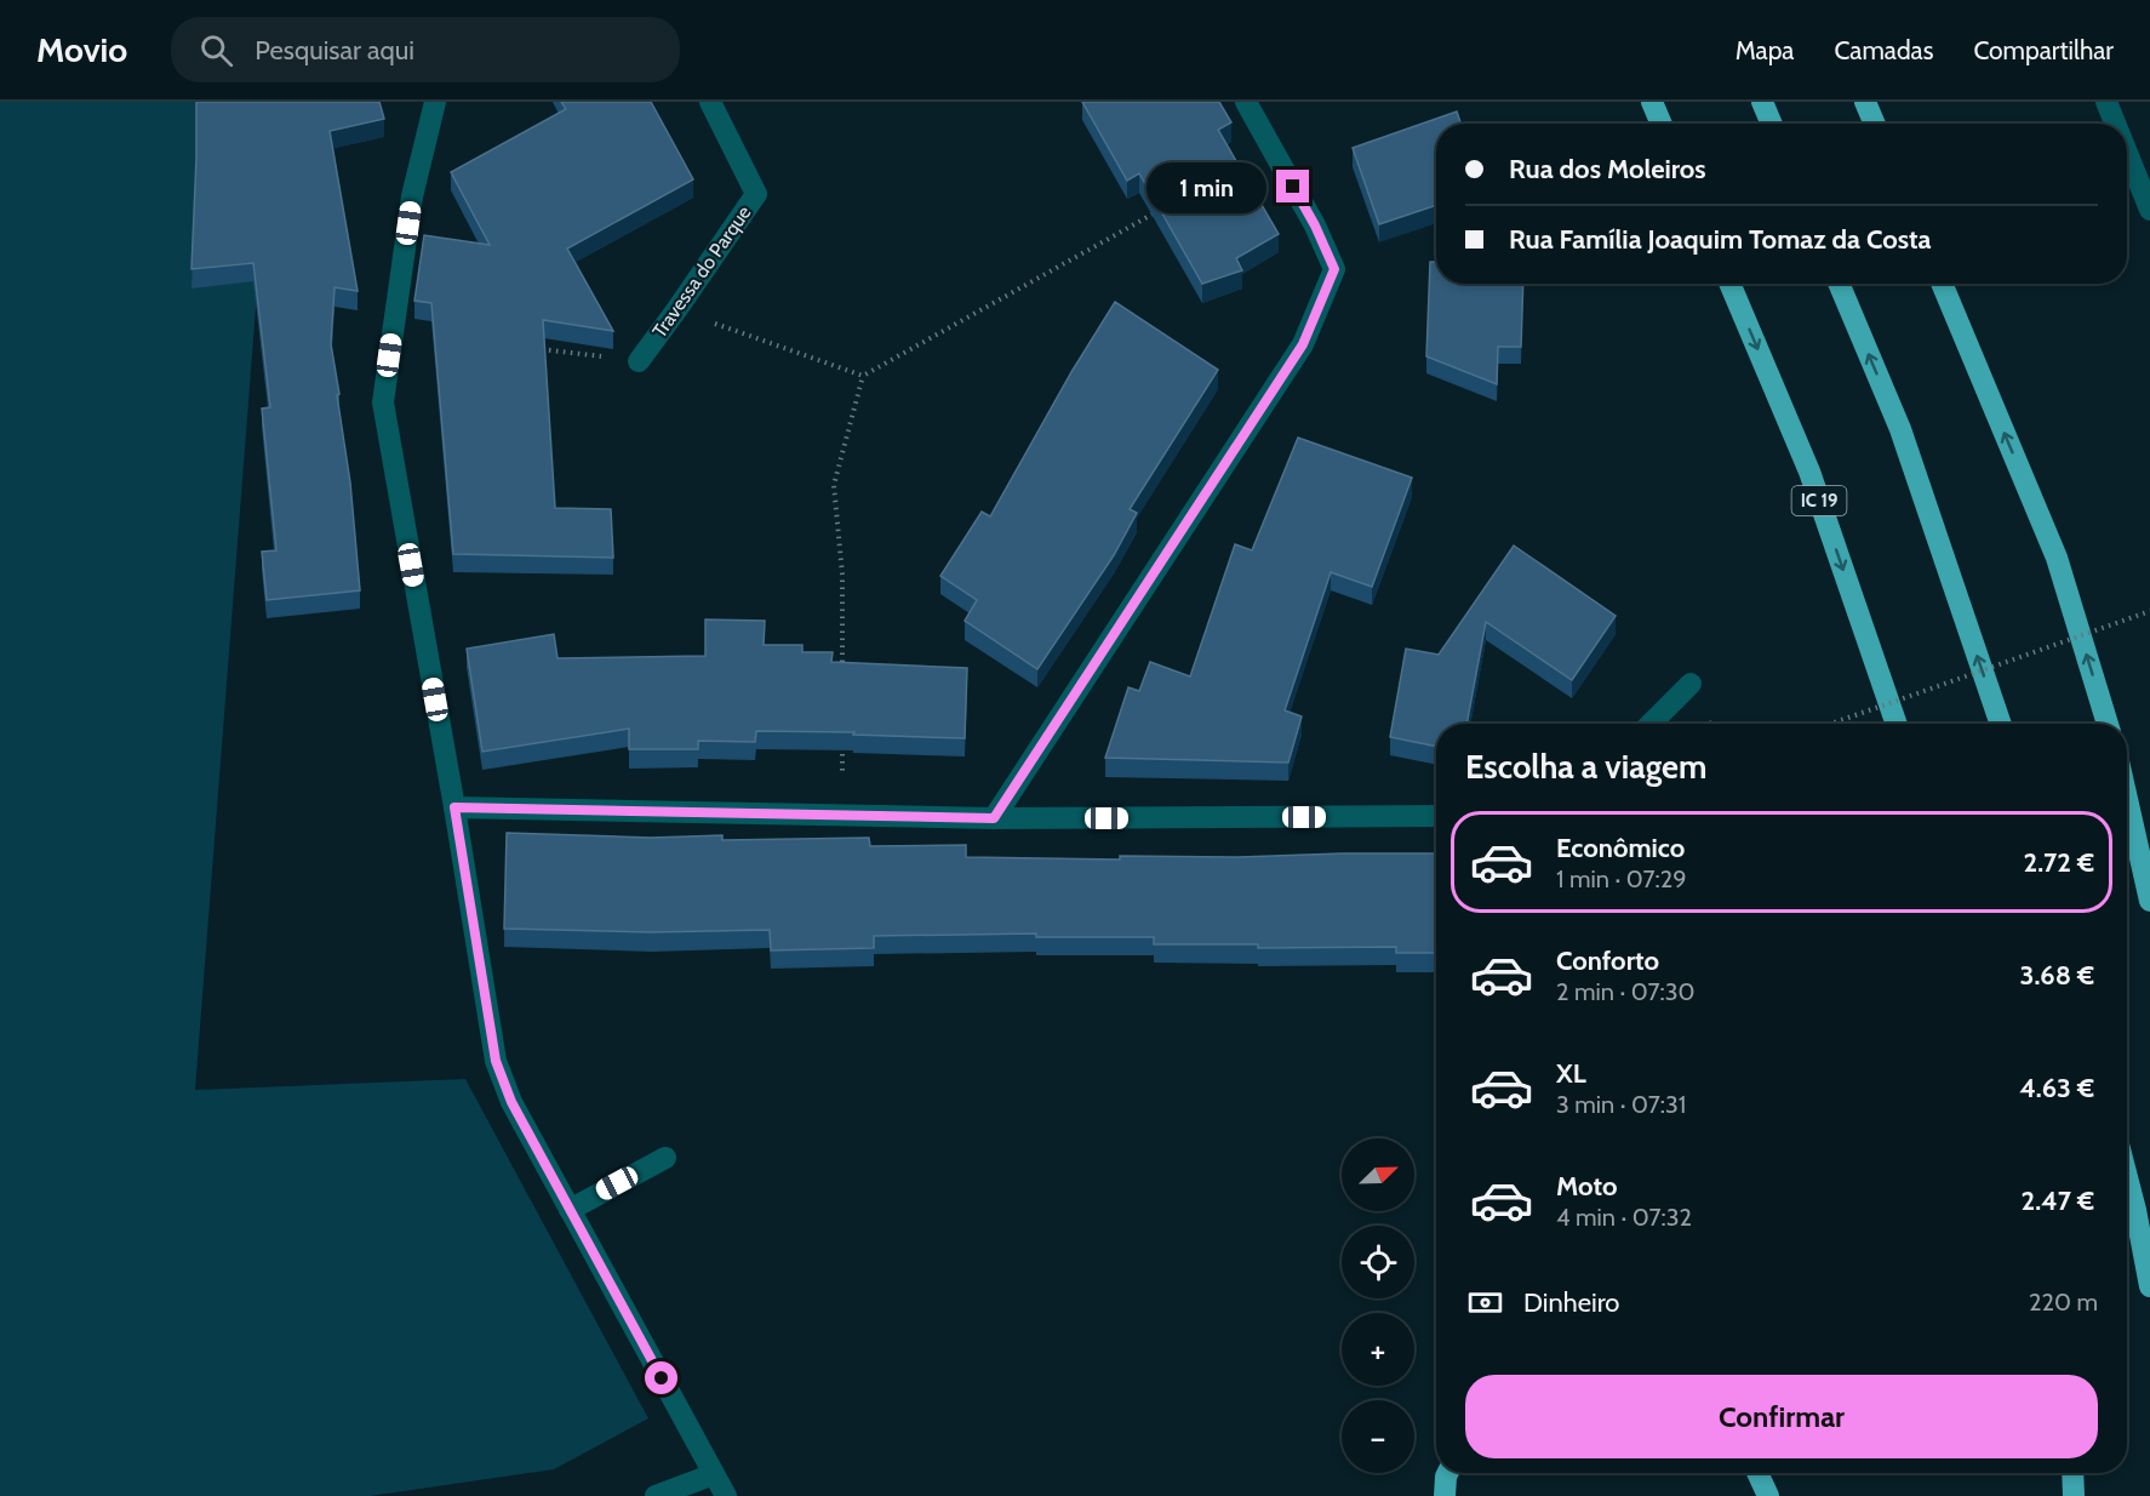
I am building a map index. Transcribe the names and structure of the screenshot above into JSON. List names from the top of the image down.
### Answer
{
  "streets": {
    "highway": ["IC 19"],
    "street": ["Travessa do Parque"]
  },
  "north": "top right",
  "page": {
    "header": "Movio",
    "search": "Pesquisar aqui",
    "nav": ["Mapa", "Camadas", "Compartilhar"],
    "banner": ["Rua dos Moleiros", "Rua Família Joaquim Tomaz da Costa"],
    "bubble": "1 min",
    "heading": "Escolha a viagem",
    "list": [
      {
        "name": "Econômico",
        "note": "1 min · 07:29",
        "value": "2.72 €"
      },
      {
        "name": "Conforto",
        "note": "2 min · 07:30",
        "value": "3.68 €"
      },
      {
        "name": "XL",
        "note": "3 min · 07:31",
        "value": "4.63 €"
      },
      {
        "name": "Moto",
        "note": "4 min · 07:32",
        "value": "2.47 €"
      }
    ],
    "map_buttons": ["+", "−"],
    "pay": ["Dinheiro", "220 m"],
    "buttons": "Confirmar"
  }
}
